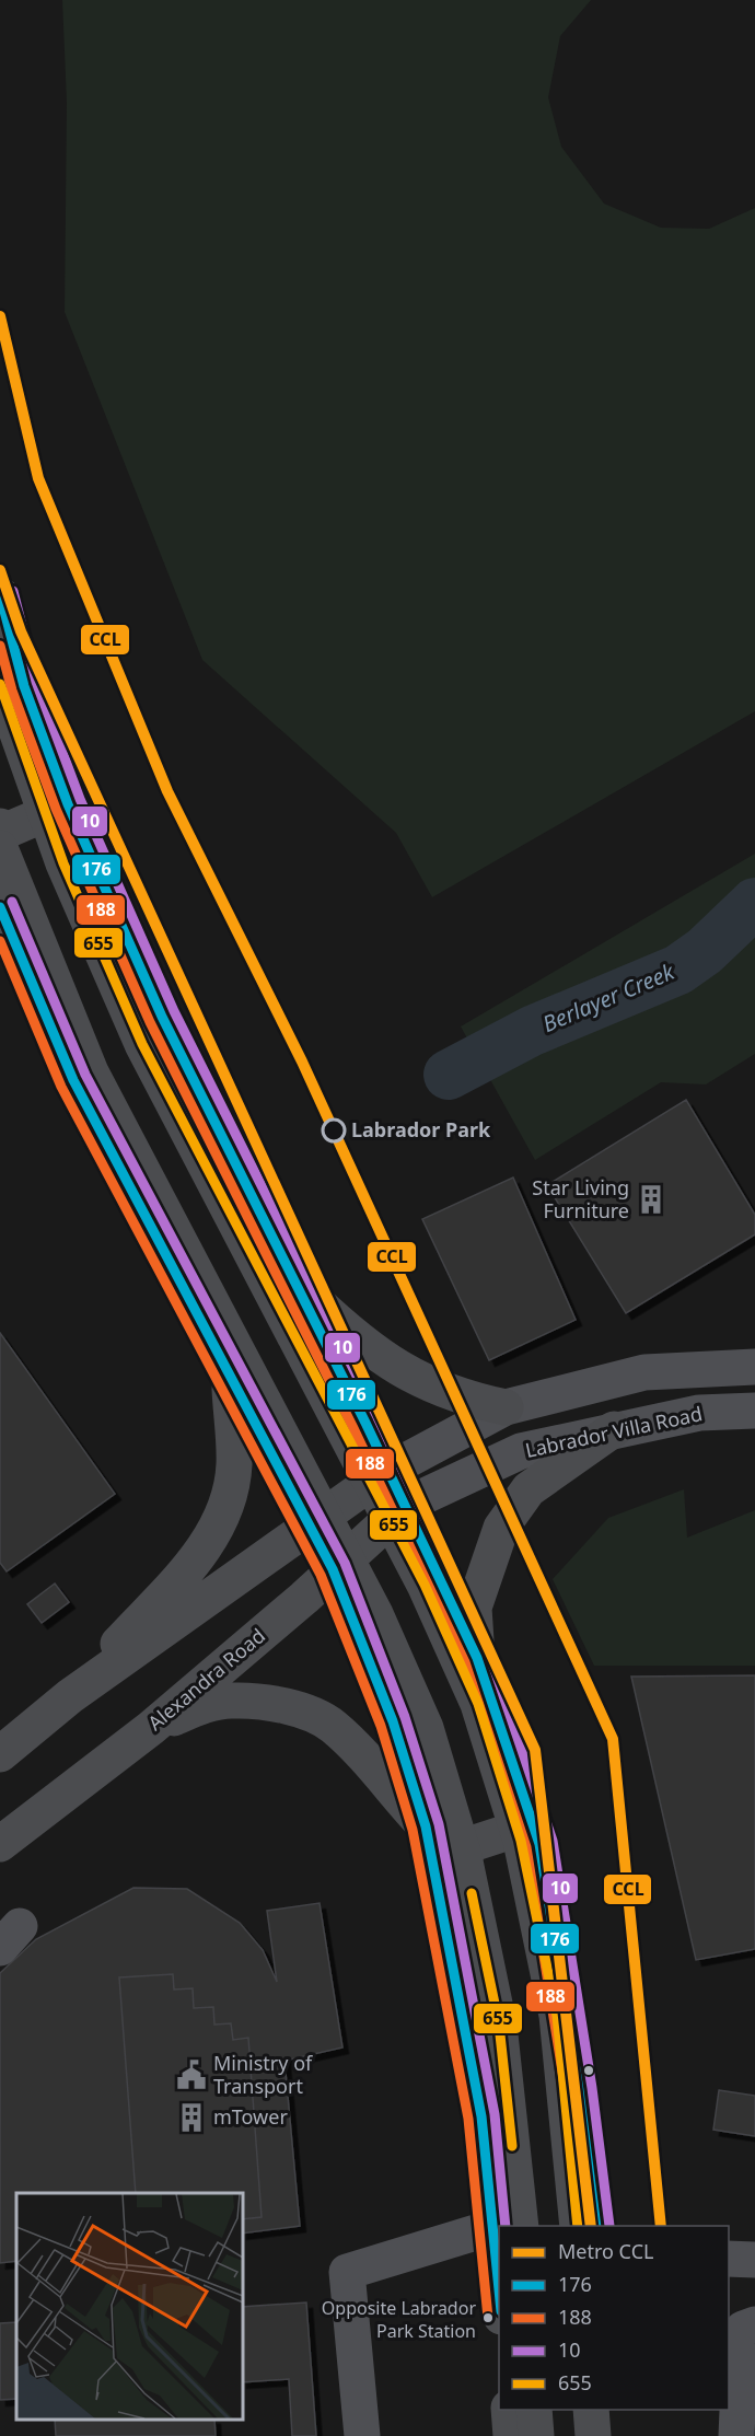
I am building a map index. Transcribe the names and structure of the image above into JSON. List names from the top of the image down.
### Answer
{
  "streets": {
    "main road": ["Alexandra Road"],
    "street": ["Labrador Villa Road"]
  },
  "crossings": [
    ["Labrador Villa Road", "Alexandra Road"]
  ],
  "water": ["Berlayer Creek"],
  "places": {
    "other": ["Labrador Park", "Opposite Labrador Park Station"],
    "building": ["Star Living Furniture", "mTower"],
    "public building": ["Ministry of Transport"]
  },
  "lines": [
    "metro line CCL",
    "transit line 10",
    "transit line 176",
    "transit line 188",
    "transit line 655"
  ],
  "legend": [
    "Metro CCL",
    "176",
    "188",
    "10",
    "655"
  ]
}
